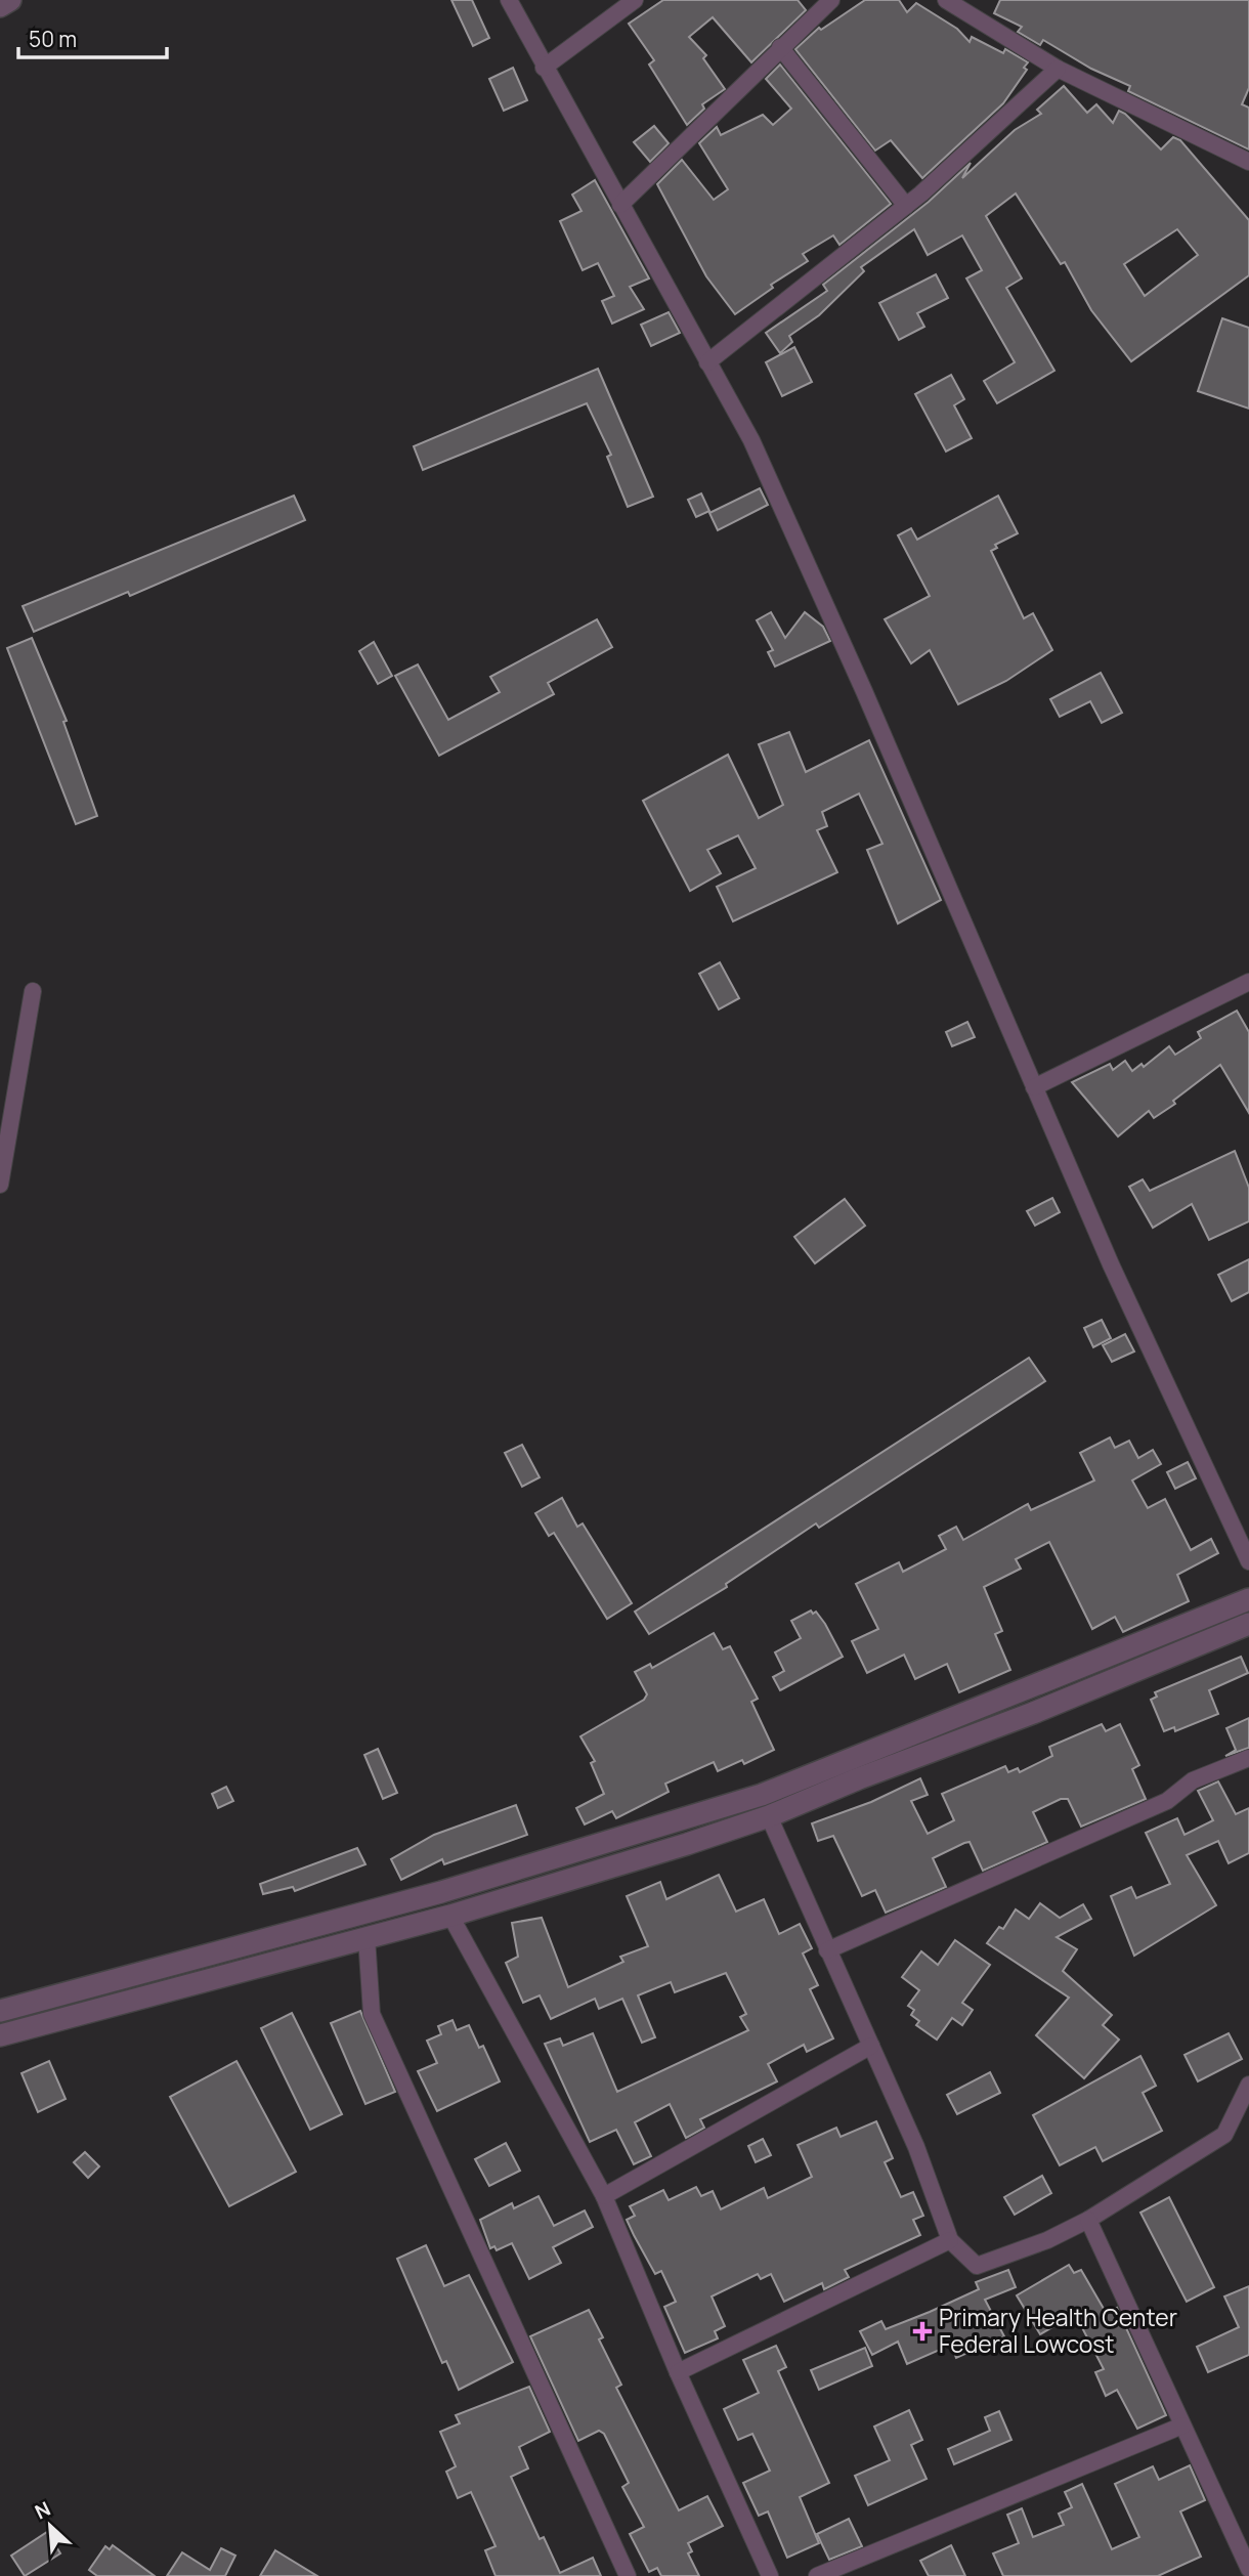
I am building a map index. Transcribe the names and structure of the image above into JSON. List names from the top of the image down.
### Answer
{
  "places": {
    "health": ["Primary Health Center Federal Lowcost"]
  },
  "scale_bar": "50 m",
  "north": "top left"
}
